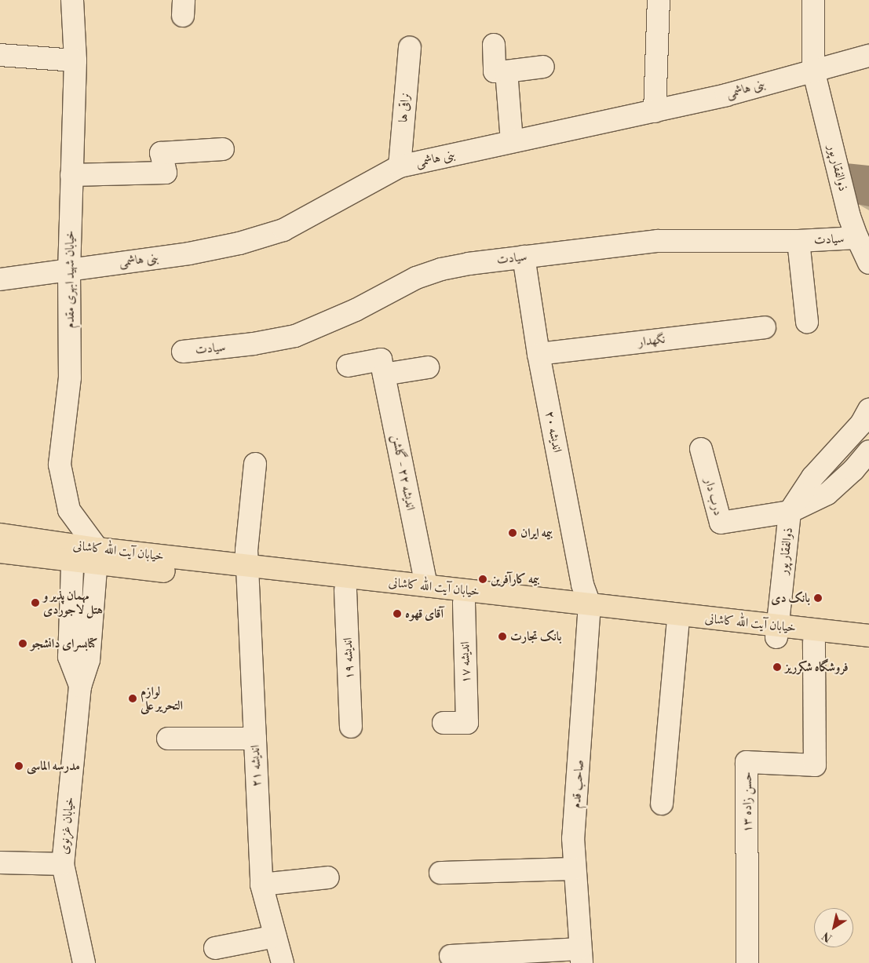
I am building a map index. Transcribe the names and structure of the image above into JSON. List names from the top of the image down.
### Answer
{
  "streets": {
    "main road": ["خیابان آیت الله کاشانی"],
    "street": [
      "بنی هاشمی",
      "نراقی ها",
      "ذوالفقار پور",
      "سیادت",
      "خیابان شهید ابهری مقدم",
      "نگهدار",
      "اندیشه ۲۰",
      "اندیشه ۲۲ - گلشن",
      "درب دار",
      "اندیشه ۱۹",
      "اندیشه ۱۷",
      "اندیشه ۲۱",
      "صاحب قدم",
      "حسن زاده ۱۳",
      "خیابان غزنوی"
    ]
  },
  "crossings": [
    ["بنی هاشمی", "نراقی ها"],
    ["بنی هاشمی", "ذوالفقار پور"],
    ["بنی هاشمی", "خیابان شهید ابهری مقدم"],
    ["ذوالفقار پور", "سیادت"],
    ["ذوالفقار پور", "درب دار"],
    ["ذوالفقار پور", "خیابان آیت الله کاشانی"],
    ["سیادت", "اندیشه ۲۰"],
    ["خیابان شهید ابهری مقدم", "خیابان آیت الله کاشانی"],
    ["نگهدار", "اندیشه ۲۰"],
    ["اندیشه ۲۰", "خیابان آیت الله کاشانی"],
    ["اندیشه ۲۰", "صاحب قدم"],
    ["اندیشه ۲۲ - گلشن", "خیابان آیت الله کاشانی"],
    ["خیابان آیت الله کاشانی", "اندیشه ۱۹"],
    ["خیابان آیت الله کاشانی", "اندیشه ۱۷"],
    ["خیابان آیت الله کاشانی", "اندیشه ۲۱"],
    ["خیابان آیت الله کاشانی", "صاحب قدم"],
    ["خیابان آیت الله کاشانی", "حسن زاده ۱۳"]
  ],
  "places": [
    "بیمه ایران",
    "بیمه کارآفرین",
    "بانک دی",
    "مهمان پذیر و هتل لاجوردی",
    "آقای قهوه",
    "بانک تجارت",
    "کتابسرای دانشجو",
    "فروشگاه شکرریز",
    "لوازم التحریر علی",
    "مدرسه الماسی"
  ],
  "north": "bottom left"
}
